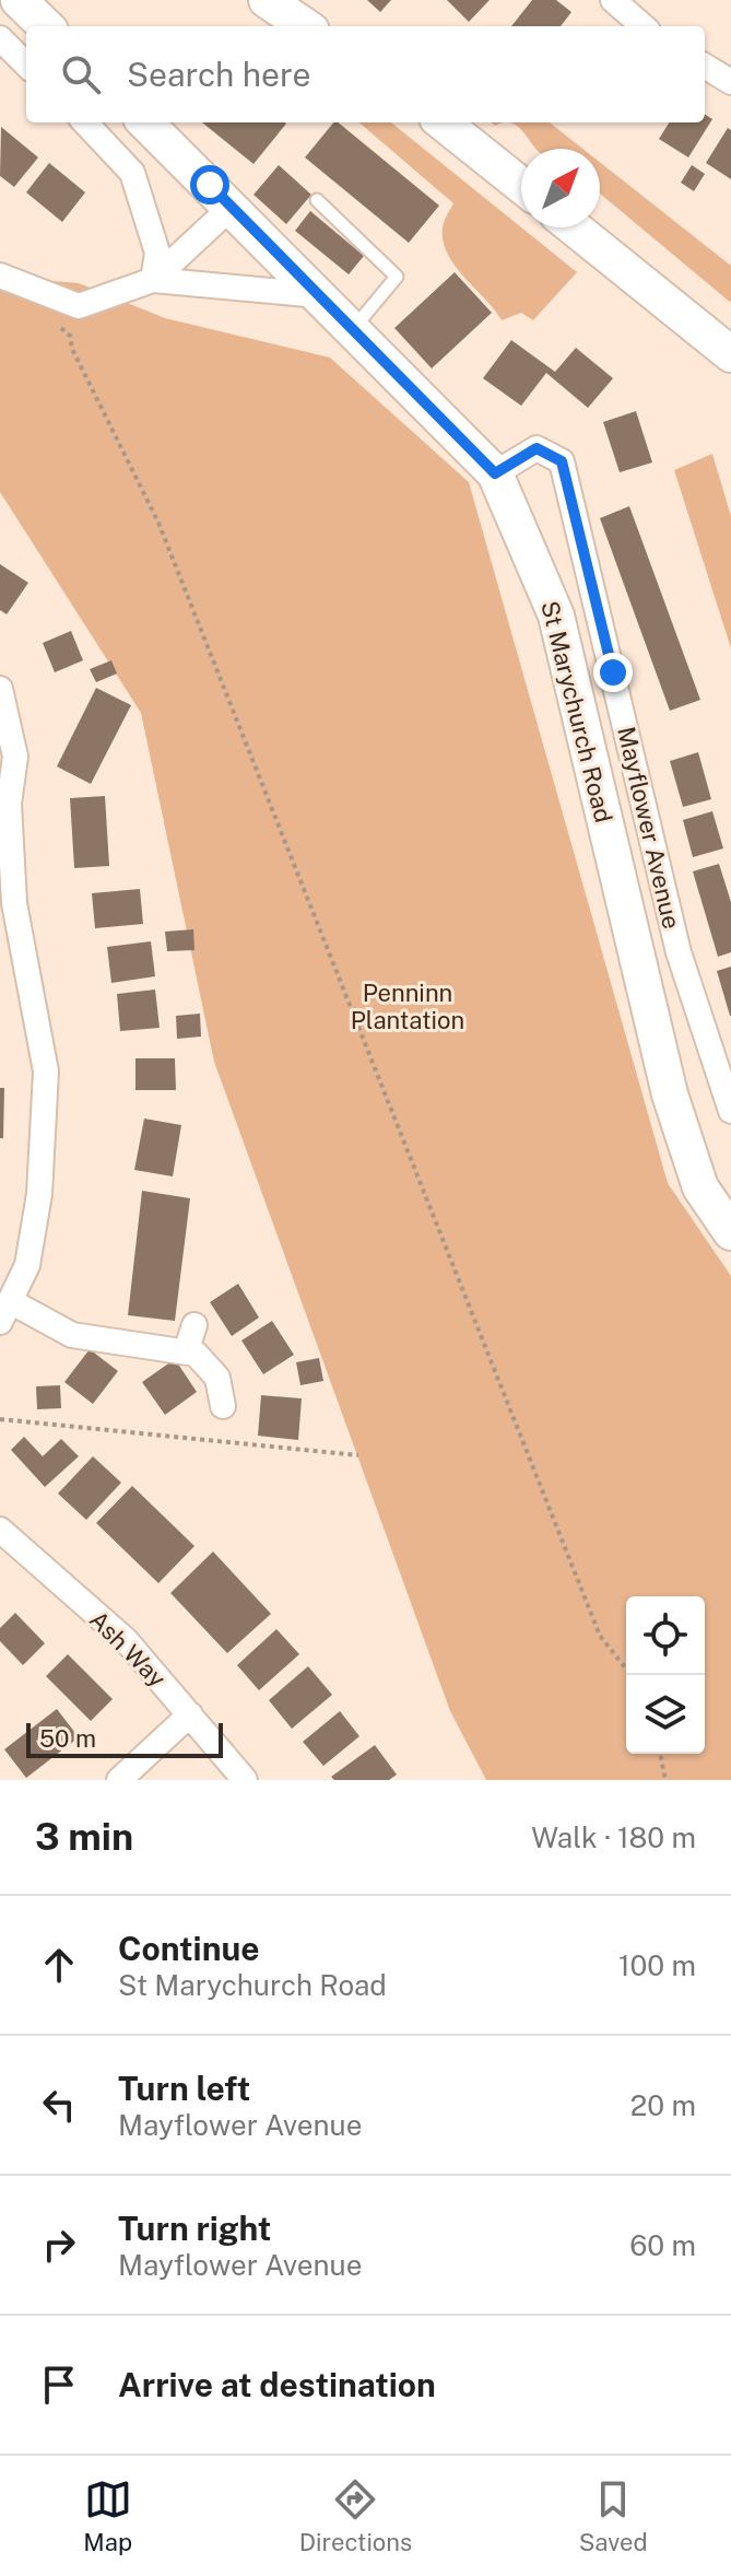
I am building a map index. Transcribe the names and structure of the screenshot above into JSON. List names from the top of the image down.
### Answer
{
  "streets": {
    "street": ["St Marychurch Road", "Mayflower Avenue", "Ash Way"]
  },
  "crossings": [
    ["St Marychurch Road", "Mayflower Avenue"]
  ],
  "parks": ["Penninn Plantation"],
  "scale_bar": "50 m",
  "north": "top right",
  "page": {
    "search": "Search here",
    "scale": "50 m",
    "heading": ["3 min", "Walk · 180 m"],
    "list": [
      ["Continue", "St Marychurch Road", "100 m"],
      ["Turn left", "Mayflower Avenue", "20 m"],
      ["Turn right", "Mayflower Avenue", "60 m"],
      "Arrive at destination"
    ],
    "nav": ["Map", "Directions", "Saved"]
  }
}
